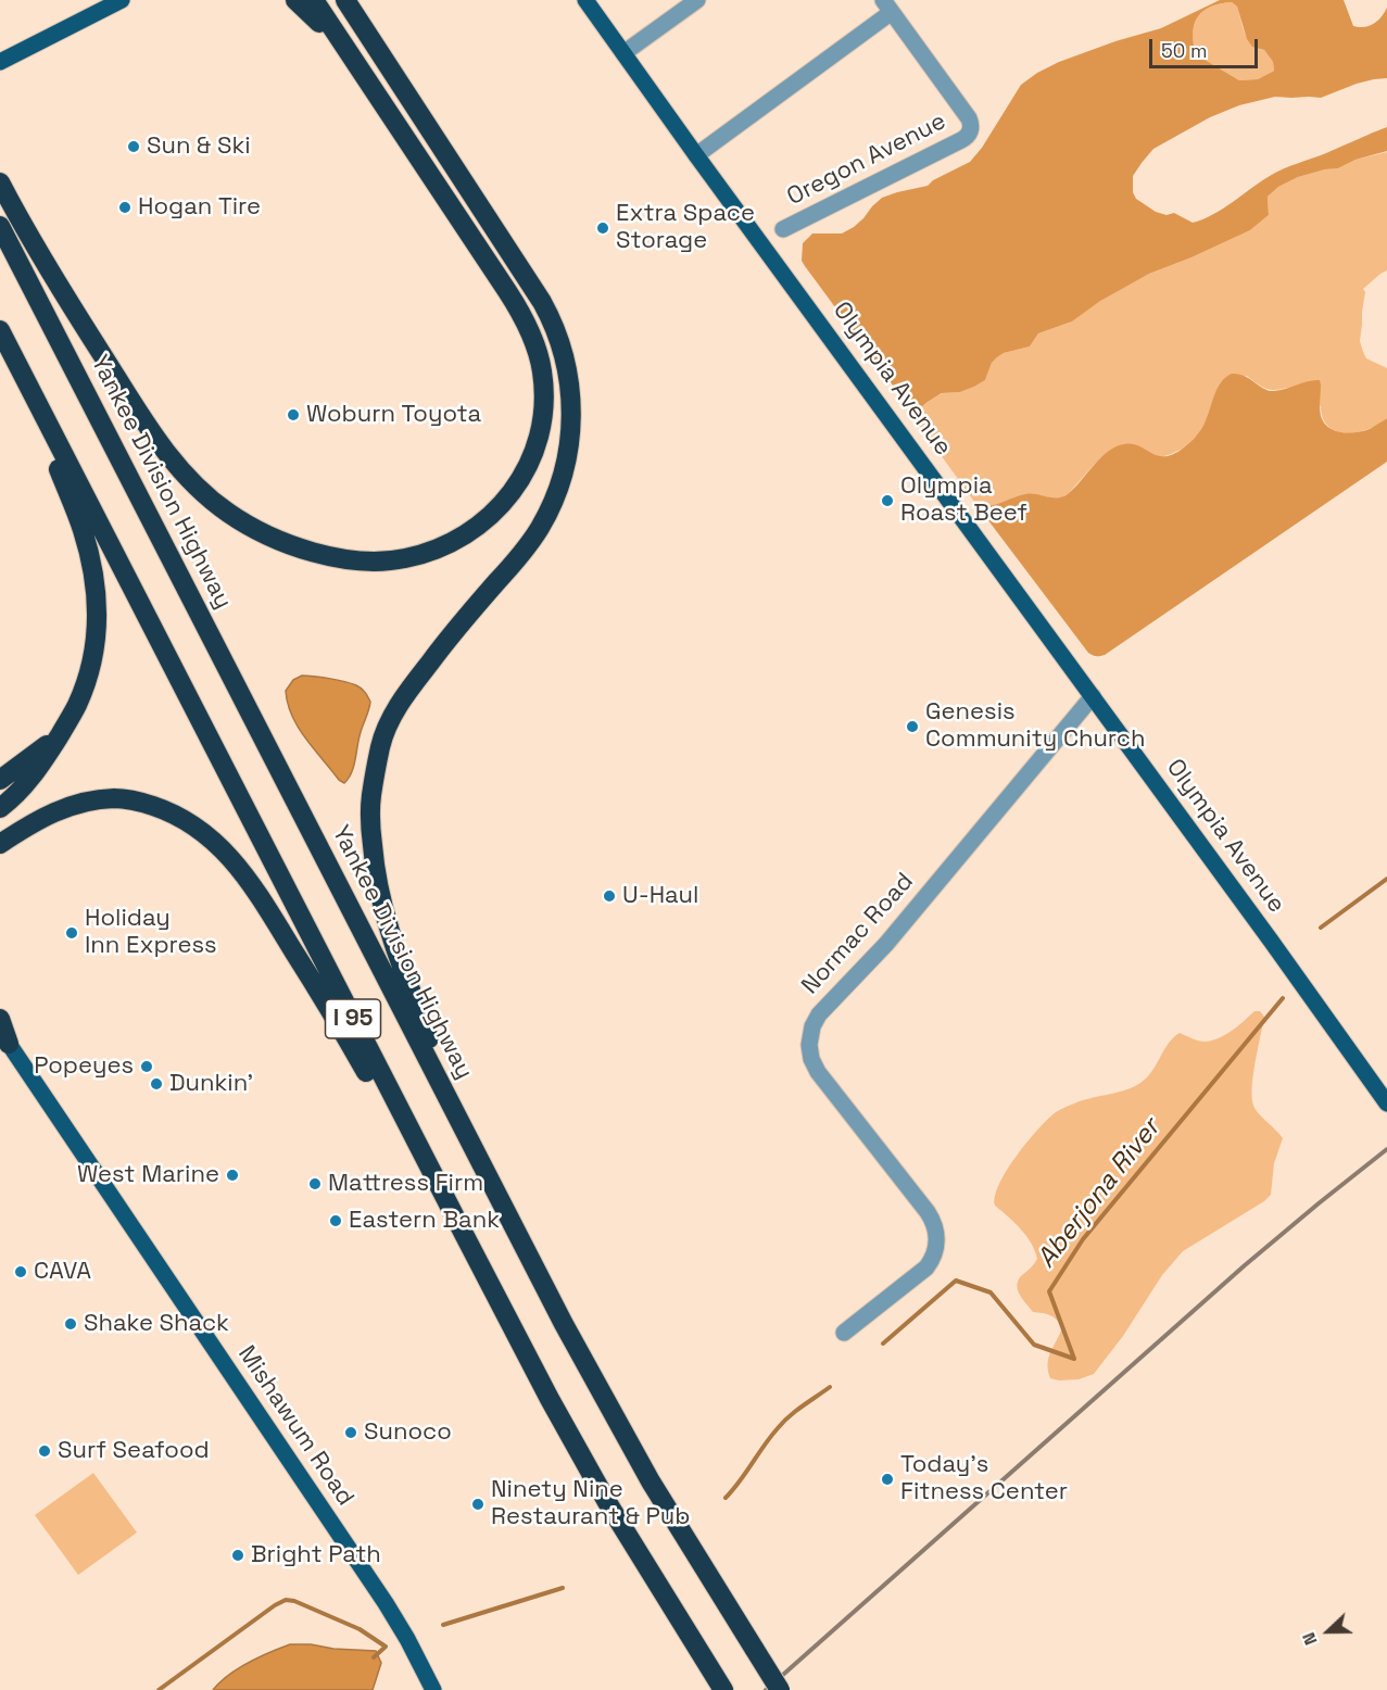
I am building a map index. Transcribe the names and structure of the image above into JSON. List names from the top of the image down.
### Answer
{
  "streets": {
    "highway": ["Yankee Division Highway", "I 95"],
    "main road": ["Olympia Avenue", "Mishawum Road"],
    "street": ["Oregon Avenue", "Normac Road"]
  },
  "crossings": [
    ["Olympia Avenue", "Normac Road"]
  ],
  "water": ["Aberjona River"],
  "places": [
    "Sun & Ski",
    "Hogan Tire",
    "Extra Space Storage",
    "Woburn Toyota",
    "Olympia Roast Beef",
    "Genesis Community Church",
    "U-Haul",
    "Holiday Inn Express",
    "Popeyes",
    "Dunkin'",
    "West Marine",
    "Mattress Firm",
    "Eastern Bank",
    "CAVA",
    "Shake Shack",
    "Sunoco",
    "Surf Seafood",
    "Today's Fitness Center",
    "Ninety Nine Restaurant & Pub",
    "Bright Path"
  ],
  "scale_bar": "50 m",
  "north": "left"
}
